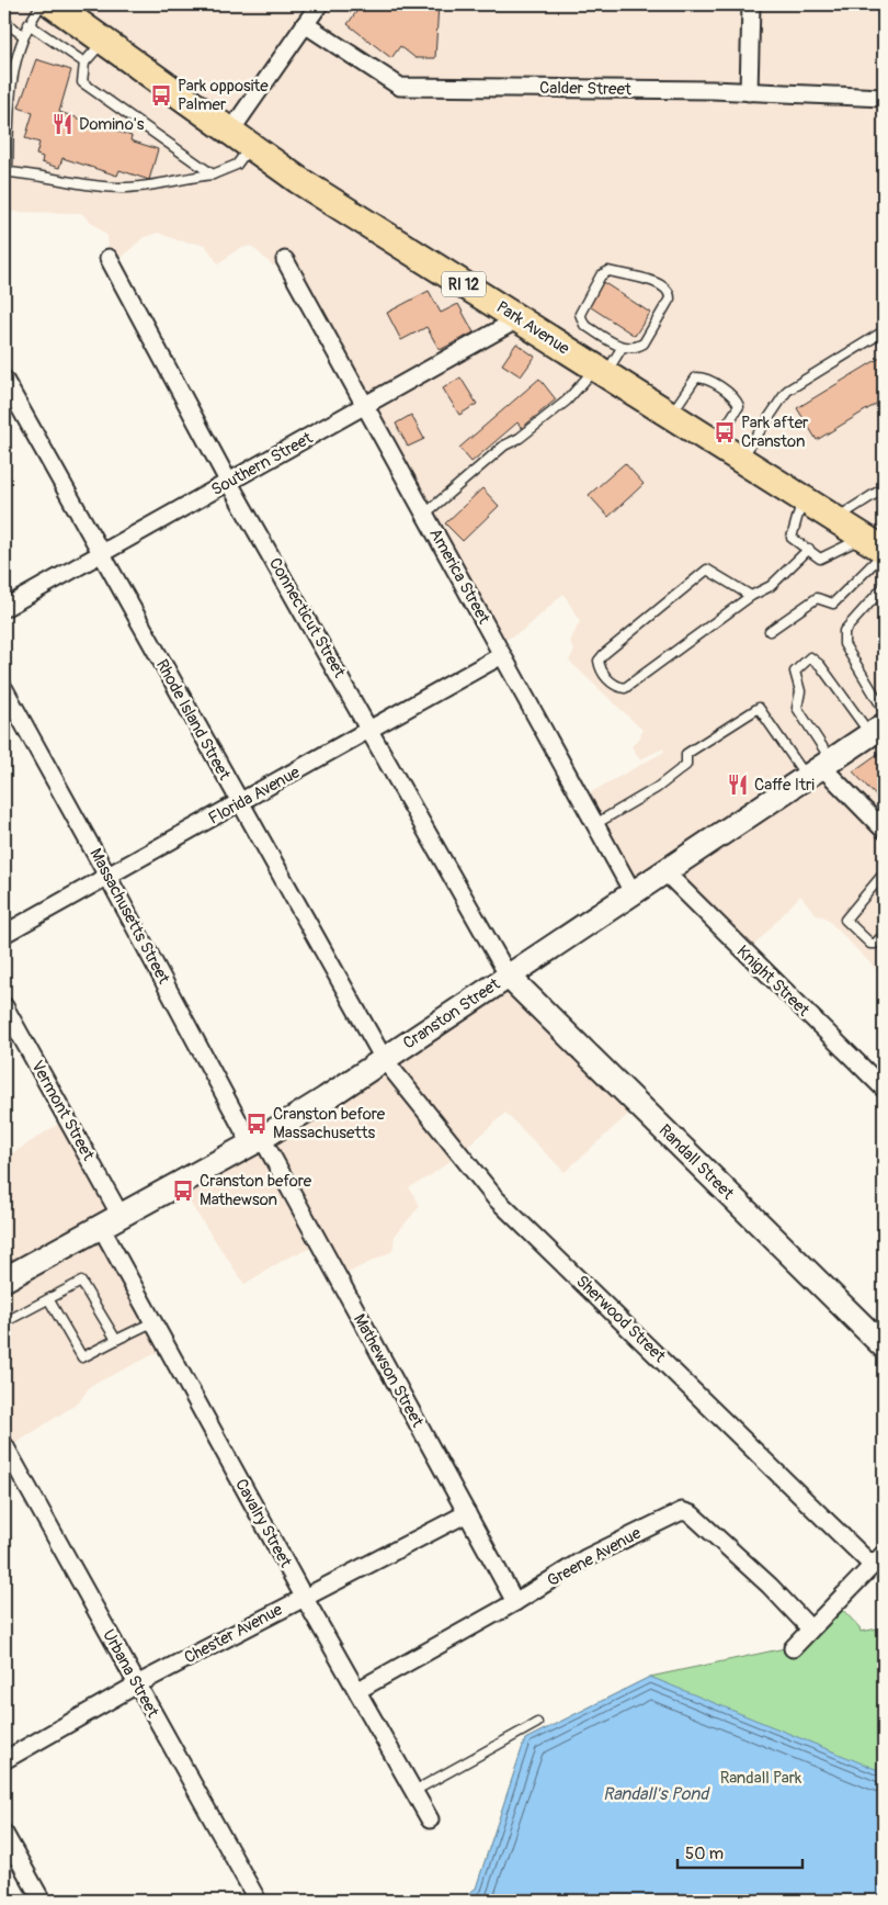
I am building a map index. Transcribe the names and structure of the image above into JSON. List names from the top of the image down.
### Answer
{
  "streets": {
    "main road": [
      "RI 12",
      "Park Avenue",
      "Cranston Street",
      "Randall Street"
    ],
    "street": [
      "Calder Street",
      "Southern Street",
      "America Street",
      "Connecticut Street",
      "Rhode Island Street",
      "Florida Avenue",
      "Massachusetts Street",
      "Knight Street",
      "Vermont Street",
      "Sherwood Street",
      "Mathewson Street",
      "Cavalry Street",
      "Greene Avenue",
      "Chester Avenue",
      "Urbana Street"
    ]
  },
  "crossings": [
    ["Park Avenue", "Southern Street"],
    ["Southern Street", "America Street"],
    ["Southern Street", "Connecticut Street"],
    ["Southern Street", "Rhode Island Street"],
    ["America Street", "Florida Avenue"],
    ["America Street", "Cranston Street"],
    ["Connecticut Street", "Florida Avenue"],
    ["Connecticut Street", "Cranston Street"],
    ["Connecticut Street", "Randall Street"],
    ["Rhode Island Street", "Florida Avenue"],
    ["Rhode Island Street", "Cranston Street"],
    ["Rhode Island Street", "Sherwood Street"],
    ["Florida Avenue", "Massachusetts Street"],
    ["Massachusetts Street", "Cranston Street"],
    ["Massachusetts Street", "Mathewson Street"],
    ["Knight Street", "Cranston Street"],
    ["Cranston Street", "Vermont Street"],
    ["Cranston Street", "Randall Street"],
    ["Cranston Street", "Sherwood Street"],
    ["Cranston Street", "Mathewson Street"],
    ["Cranston Street", "Cavalry Street"],
    ["Vermont Street", "Cavalry Street"],
    ["Mathewson Street", "Greene Avenue"],
    ["Mathewson Street", "Chester Avenue"],
    ["Cavalry Street", "Greene Avenue"],
    ["Cavalry Street", "Chester Avenue"],
    ["Chester Avenue", "Urbana Street"]
  ],
  "water": ["Randall's Pond"],
  "parks": ["Randall Park"],
  "places": {
    "bus stop": [
      "Park opposite Palmer",
      "Park after Cranston",
      "Cranston before Massachusetts",
      "Cranston before Mathewson"
    ],
    "restaurant": ["Domino's", "Caffe Itri"]
  },
  "scale_bar": "50 m"
}
